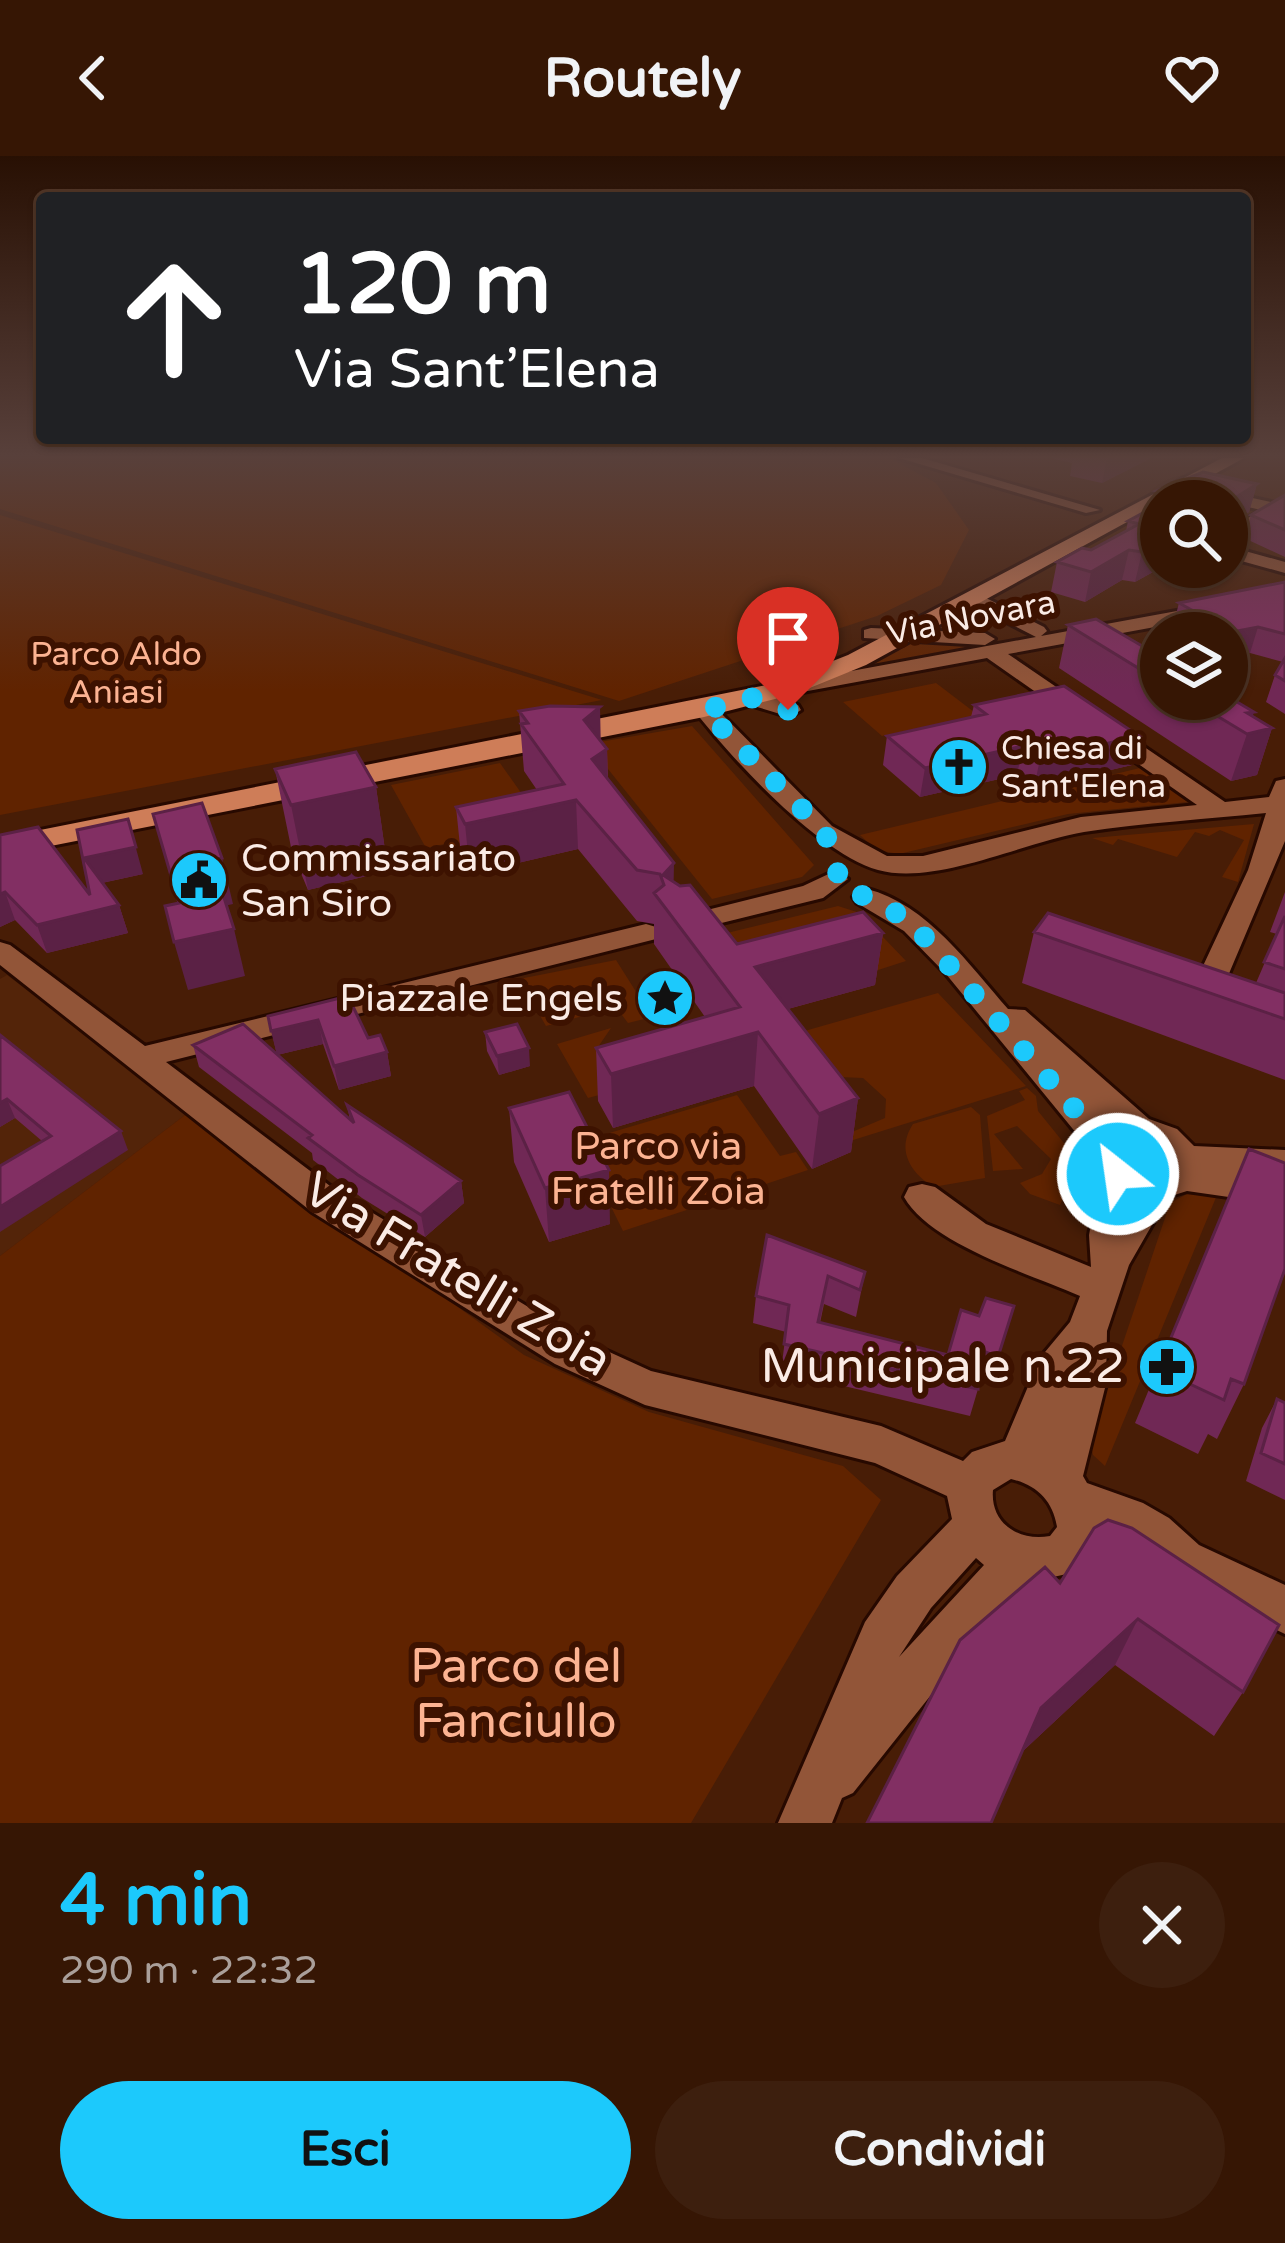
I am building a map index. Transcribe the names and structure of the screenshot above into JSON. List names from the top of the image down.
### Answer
{
  "streets": {
    "main road": ["Via Novara"],
    "street": ["Via Fratelli Zoia"]
  },
  "parks": ["Parco Aldo Aniasi", "Parco via Fratelli Zoia", "Parco del Fanciullo"],
  "places": {
    "church": ["Chiesa di Sant'Elena"],
    "public building": ["Commissariato San Siro"],
    "place": ["Piazzale Engels"],
    "pharmacy": ["Municipale n.22"]
  },
  "page": {
    "header": "Routely",
    "turn": ["120 m", "Via Sant’Elena"],
    "heading": ["4 min", "290 m · 22:32"],
    "buttons": ["Esci", "Condividi"]
  }
}
